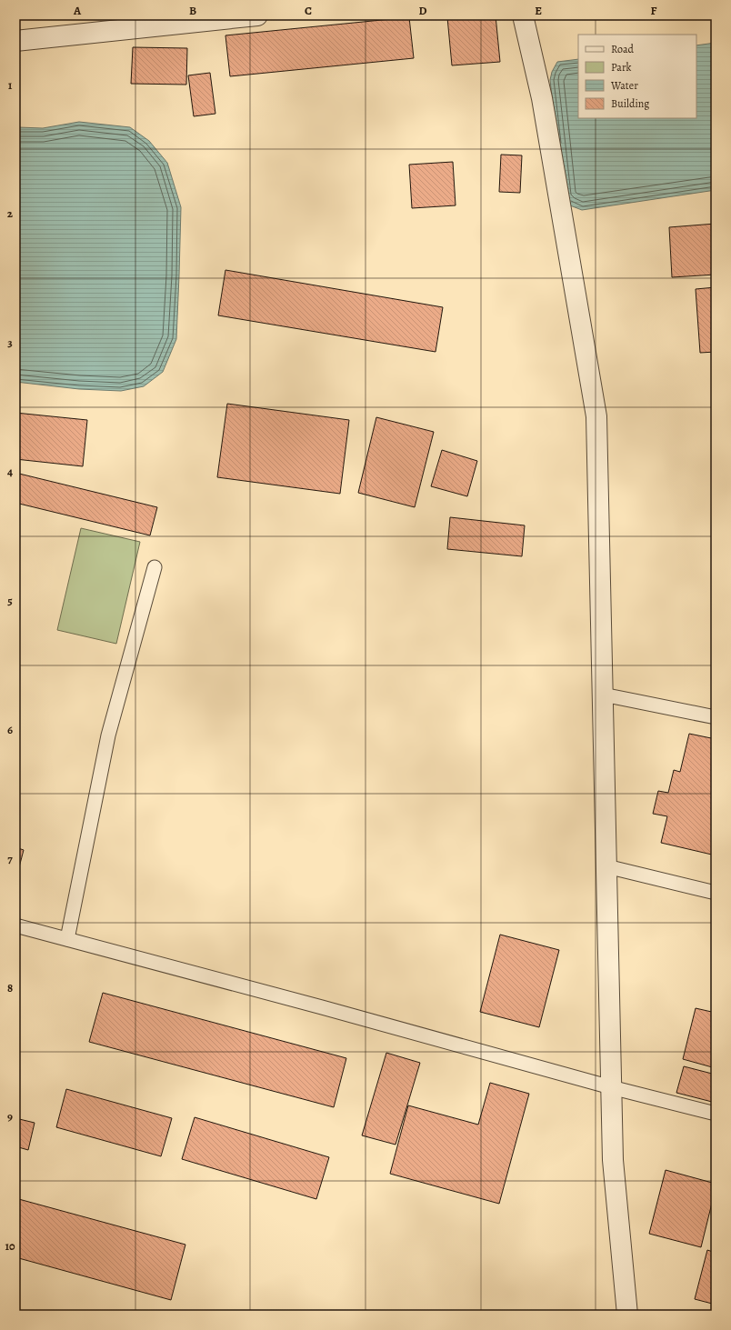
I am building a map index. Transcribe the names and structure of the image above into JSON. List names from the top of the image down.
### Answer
{
  "legend": [
    "Road",
    "Park",
    "Water",
    "Building"
  ],
  "grid": {
    "columns": [
      "A",
      "B",
      "C",
      "D",
      "E",
      "F"
    ],
    "rows": [
      "1",
      "2",
      "3",
      "4",
      "5",
      "6",
      "7",
      "8",
      "9",
      "10"
    ]
  }
}
